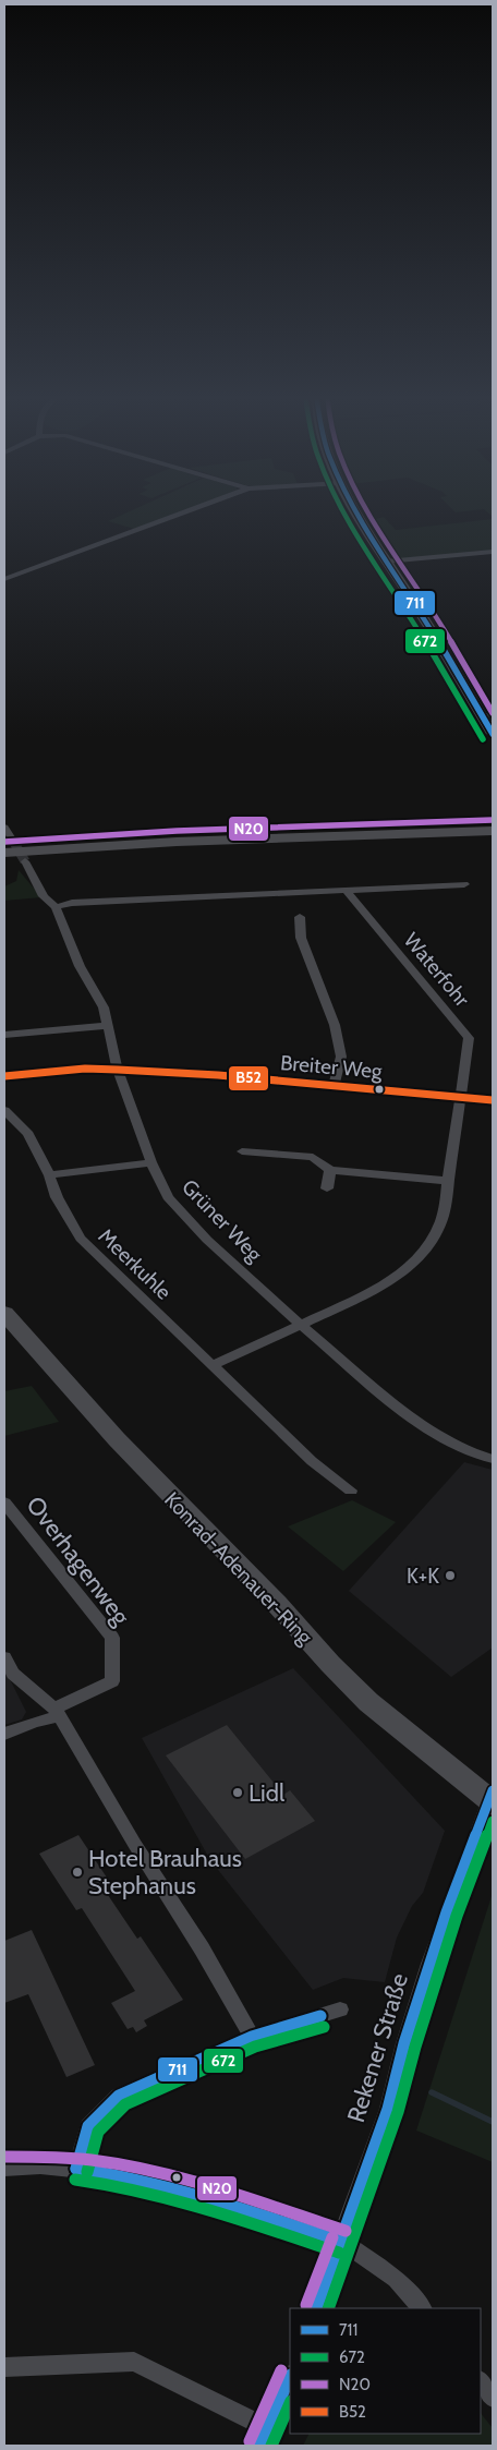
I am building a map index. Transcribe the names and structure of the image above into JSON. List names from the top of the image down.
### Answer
{
  "streets": {
    "main road": ["Konrad-Adenauer-Ring"],
    "street": [
      "Waterfohr",
      "Breiter Weg",
      "Grüner Weg",
      "Meerkuhle",
      "Overhagenweg",
      "Rekener Straße"
    ]
  },
  "crossings": [
    ["Waterfohr", "Breiter Weg"],
    ["Waterfohr", "Grüner Weg"],
    ["Breiter Weg", "Grüner Weg"],
    ["Konrad-Adenauer-Ring", "Rekener Straße"]
  ],
  "places": ["K+K", "Lidl", "Hotel Brauhaus Stephanus"],
  "lines": [
    "transit line 711",
    "transit line 672",
    "transit line N20",
    "transit line B52"
  ],
  "legend": [
    "711",
    "672",
    "N20",
    "B52"
  ]
}
